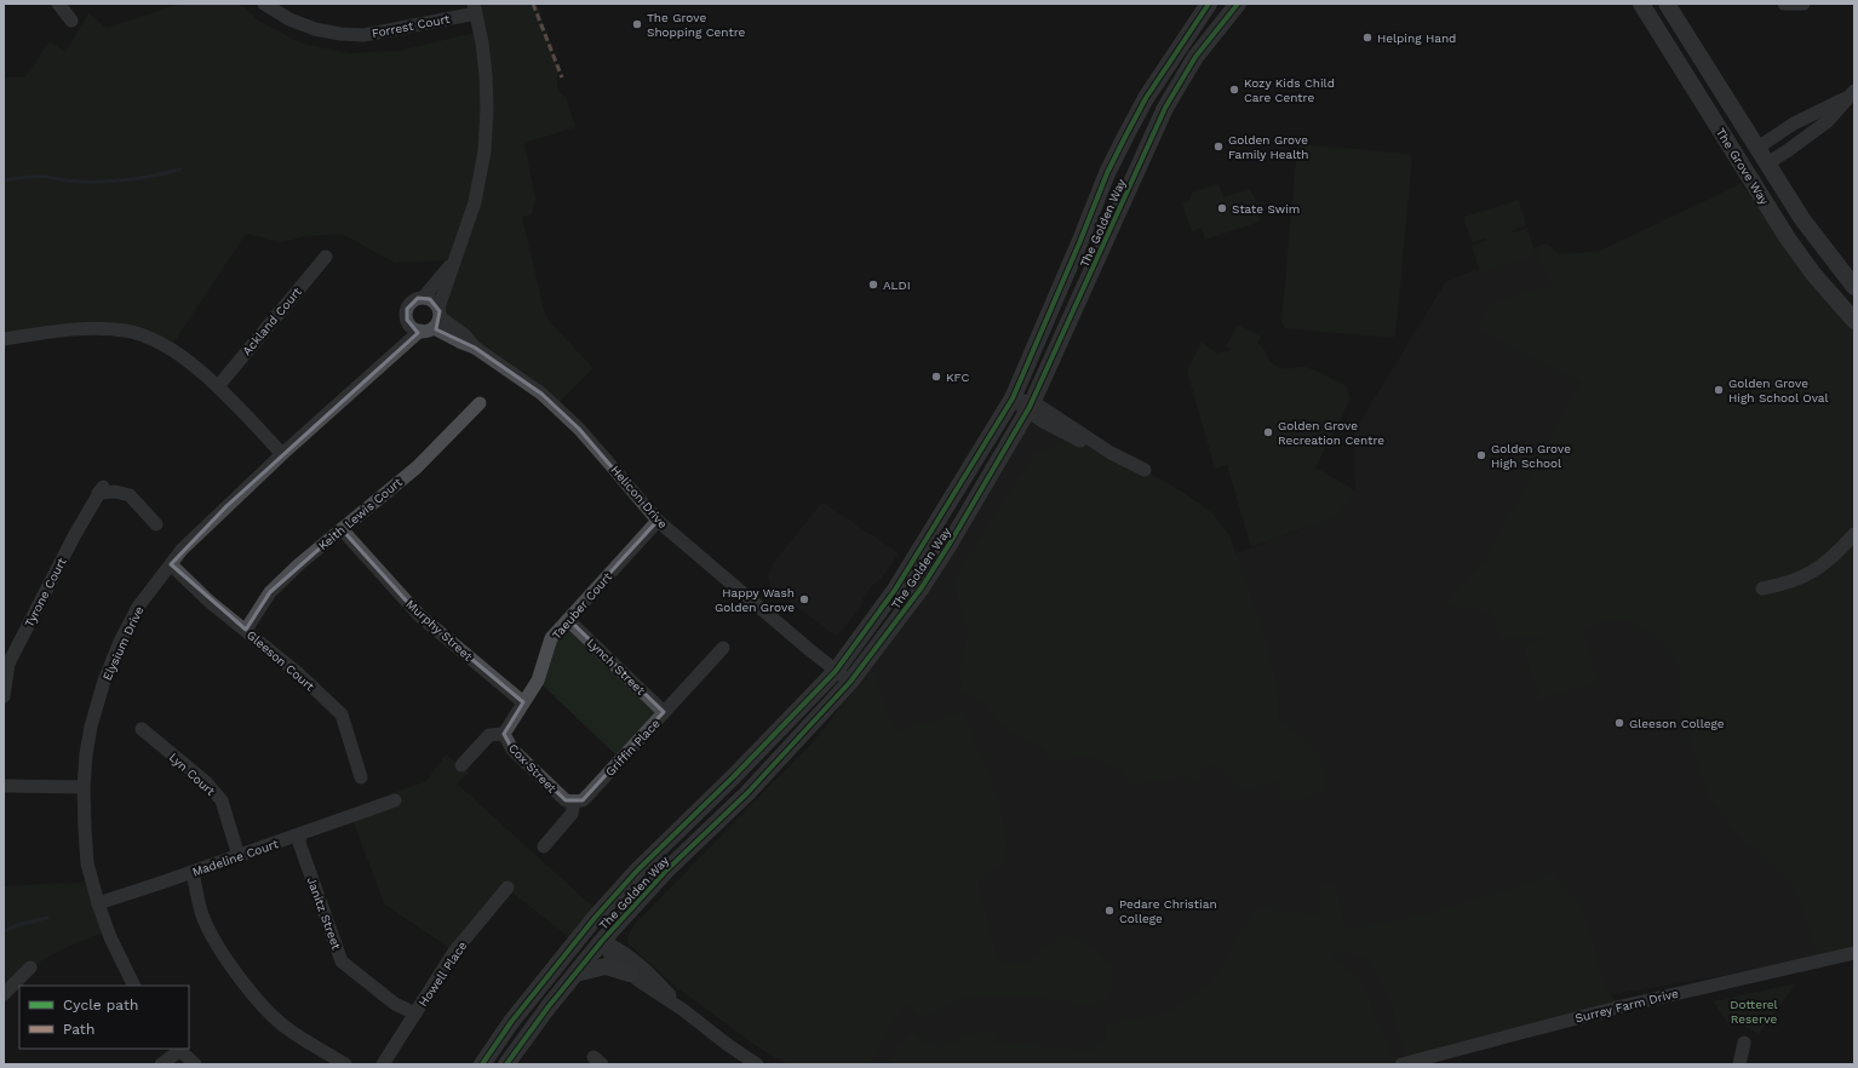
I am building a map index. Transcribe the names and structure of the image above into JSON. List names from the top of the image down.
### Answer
{
  "streets": {
    "main road": ["The Grove Way", "The Golden Way"],
    "street": [
      "Forrest Court",
      "Ackland Court",
      "Helicon Drive",
      "Keith Lewis Court",
      "Tyrone Court",
      "Taeuber Court",
      "Murphy Street",
      "Elysium Drive",
      "Gleeson Court",
      "Lynch Street",
      "Griffin Place",
      "Cox Street",
      "Lyn Court",
      "Madeline Court",
      "Janitz Street",
      "Howell Place",
      "Surrey Farm Drive"
    ]
  },
  "crossings": [
    ["The Golden Way", "Helicon Drive"],
    ["Helicon Drive", "Taeuber Court"],
    ["Helicon Drive", "Elysium Drive"],
    ["Keith Lewis Court", "Murphy Street"],
    ["Keith Lewis Court", "Gleeson Court"],
    ["Taeuber Court", "Murphy Street"],
    ["Taeuber Court", "Lynch Street"],
    ["Taeuber Court", "Cox Street"],
    ["Elysium Drive", "Gleeson Court"],
    ["Elysium Drive", "Madeline Court"],
    ["Lynch Street", "Griffin Place"],
    ["Griffin Place", "Cox Street"],
    ["Lyn Court", "Madeline Court"],
    ["Madeline Court", "Janitz Street"],
    ["Janitz Street", "Howell Place"]
  ],
  "parks": ["Dotterel Reserve"],
  "places": [
    "The Grove Shopping Centre",
    "Helping Hand",
    "Kozy Kids Child Care Centre",
    "Golden Grove Family Health",
    "State Swim",
    "ALDI",
    "KFC",
    "Golden Grove High School Oval",
    "Golden Grove Recreation Centre",
    "Golden Grove High School",
    "Happy Wash Golden Grove",
    "Gleeson College",
    "Pedare Christian College"
  ],
  "legend": ["Cycle path", "Path"]
}
